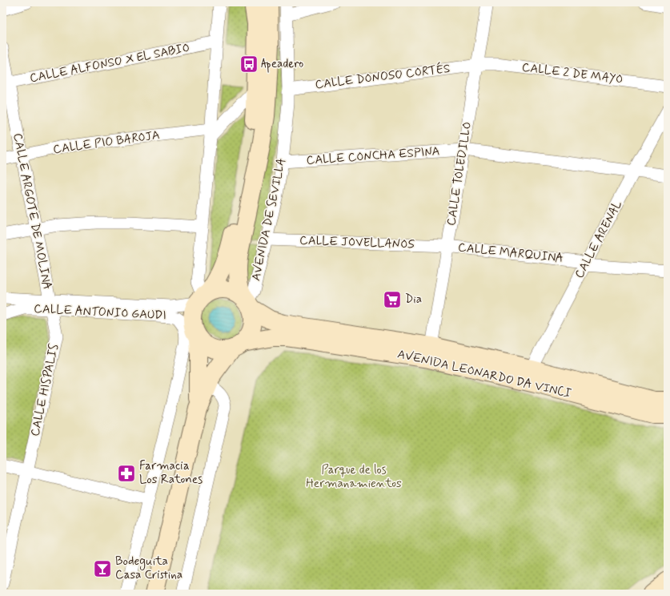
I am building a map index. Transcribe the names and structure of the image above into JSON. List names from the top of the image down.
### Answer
{
  "streets": {
    "main road": ["AVENIDA DE SEVILLA", "AVENIDA LEONARDO DA VINCI"],
    "street": [
      "CALLE ALFONSO X EL SABIO",
      "CALLE 2 DE MAYO",
      "CALLE DONOSO CORTÉS",
      "CALLE PIO BAROJA",
      "CALLE CONCHA ESPINA",
      "CALLE TOLEDILLO",
      "CALLE ARGOTE DE MOLINA",
      "CALLE ARENAL",
      "CALLE JOVELLANOS",
      "CALLE MARQUINA",
      "CALLE ANTONIO GAUDI",
      "CALLE HISPALIS"
    ]
  },
  "crossings": [
    ["CALLE ALFONSO X EL SABIO", "CALLE ARGOTE DE MOLINA"],
    ["CALLE 2 DE MAYO", "CALLE DONOSO CORTÉS"],
    ["CALLE 2 DE MAYO", "CALLE TOLEDILLO"],
    ["CALLE DONOSO CORTÉS", "CALLE TOLEDILLO"],
    ["CALLE DONOSO CORTÉS", "AVENIDA DE SEVILLA"],
    ["CALLE PIO BAROJA", "CALLE ARGOTE DE MOLINA"],
    ["CALLE CONCHA ESPINA", "CALLE TOLEDILLO"],
    ["CALLE CONCHA ESPINA", "AVENIDA DE SEVILLA"],
    ["CALLE CONCHA ESPINA", "CALLE ARENAL"],
    ["CALLE TOLEDILLO", "CALLE JOVELLANOS"],
    ["CALLE TOLEDILLO", "CALLE MARQUINA"],
    ["CALLE TOLEDILLO", "AVENIDA LEONARDO DA VINCI"],
    ["CALLE ARGOTE DE MOLINA", "CALLE ANTONIO GAUDI"],
    ["CALLE ARGOTE DE MOLINA", "CALLE HISPALIS"],
    ["AVENIDA DE SEVILLA", "CALLE JOVELLANOS"],
    ["AVENIDA DE SEVILLA", "CALLE ANTONIO GAUDI"],
    ["AVENIDA DE SEVILLA", "AVENIDA LEONARDO DA VINCI"],
    ["CALLE ARENAL", "CALLE MARQUINA"],
    ["CALLE ARENAL", "AVENIDA LEONARDO DA VINCI"],
    ["CALLE JOVELLANOS", "CALLE MARQUINA"],
    ["CALLE ANTONIO GAUDI", "AVENIDA LEONARDO DA VINCI"],
    ["CALLE ANTONIO GAUDI", "CALLE HISPALIS"]
  ],
  "parks": ["Parque de los Hermanamientos"],
  "places": {
    "bus stop": ["Apeadero"],
    "supermarket": ["Dia"],
    "pharmacy": ["Farmacia Los Ratones"],
    "bar": ["Bodeguita Casa Cristina"]
  }
}
